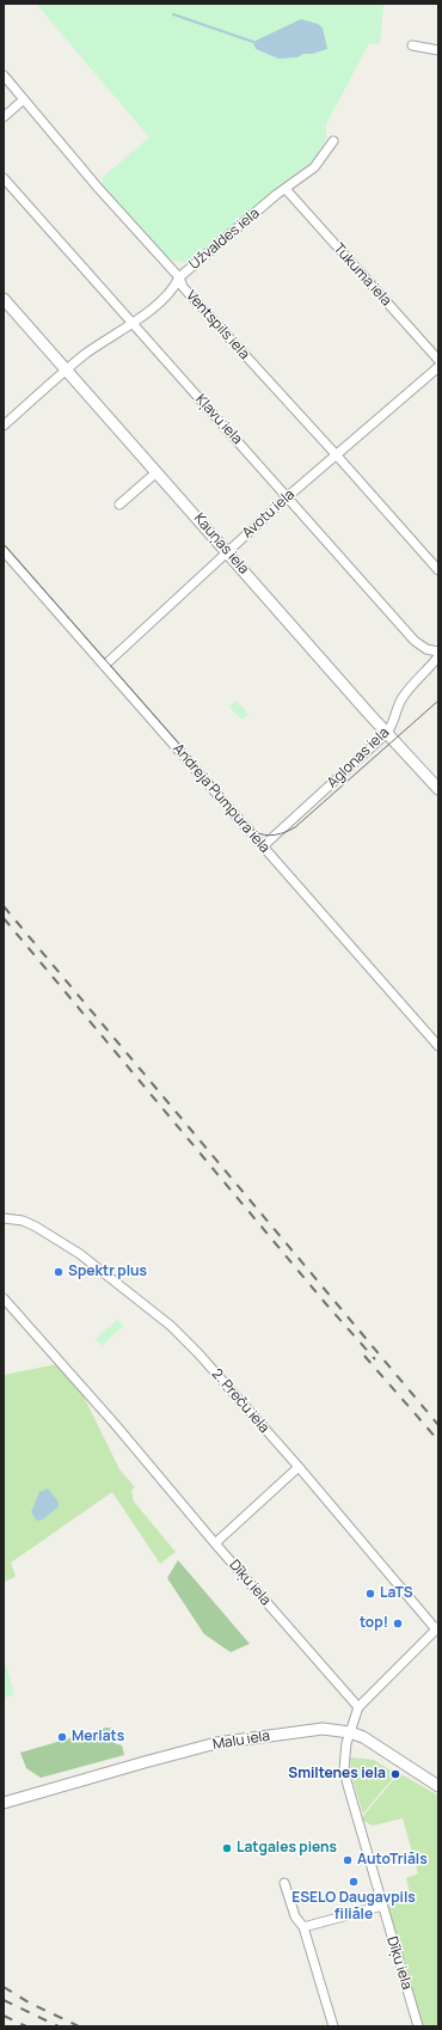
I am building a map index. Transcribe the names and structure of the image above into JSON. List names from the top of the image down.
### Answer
{
  "streets": {
    "street": [
      "Užvaldes iela",
      "Tukuma iela",
      "Ventspils iela",
      "Kļavu iela",
      "Avotu iela",
      "Kauņas iela",
      "Aglonas iela",
      "Andreja Pumpura iela",
      "2. Preču iela",
      "Dīķu iela",
      "Malu iela"
    ]
  },
  "crossings": [
    ["Užvaldes iela", "Tukuma iela"],
    ["Užvaldes iela", "Ventspils iela"],
    ["Užvaldes iela", "Kļavu iela"],
    ["Užvaldes iela", "Kauņas iela"],
    ["Ventspils iela", "Avotu iela"],
    ["Kļavu iela", "Avotu iela"],
    ["Avotu iela", "Kauņas iela"],
    ["Avotu iela", "Andreja Pumpura iela"],
    ["Kauņas iela", "Aglonas iela"],
    ["Aglonas iela", "Andreja Pumpura iela"],
    ["Dīķu iela", "Malu iela"]
  ],
  "places": [
    "Spektr plus",
    "LaTS",
    "top!",
    "Merlats",
    "Smiltenes iela",
    "Latgales piens",
    "AutoTriāls",
    "ESELO Daugavpils filiāle"
  ]
}
